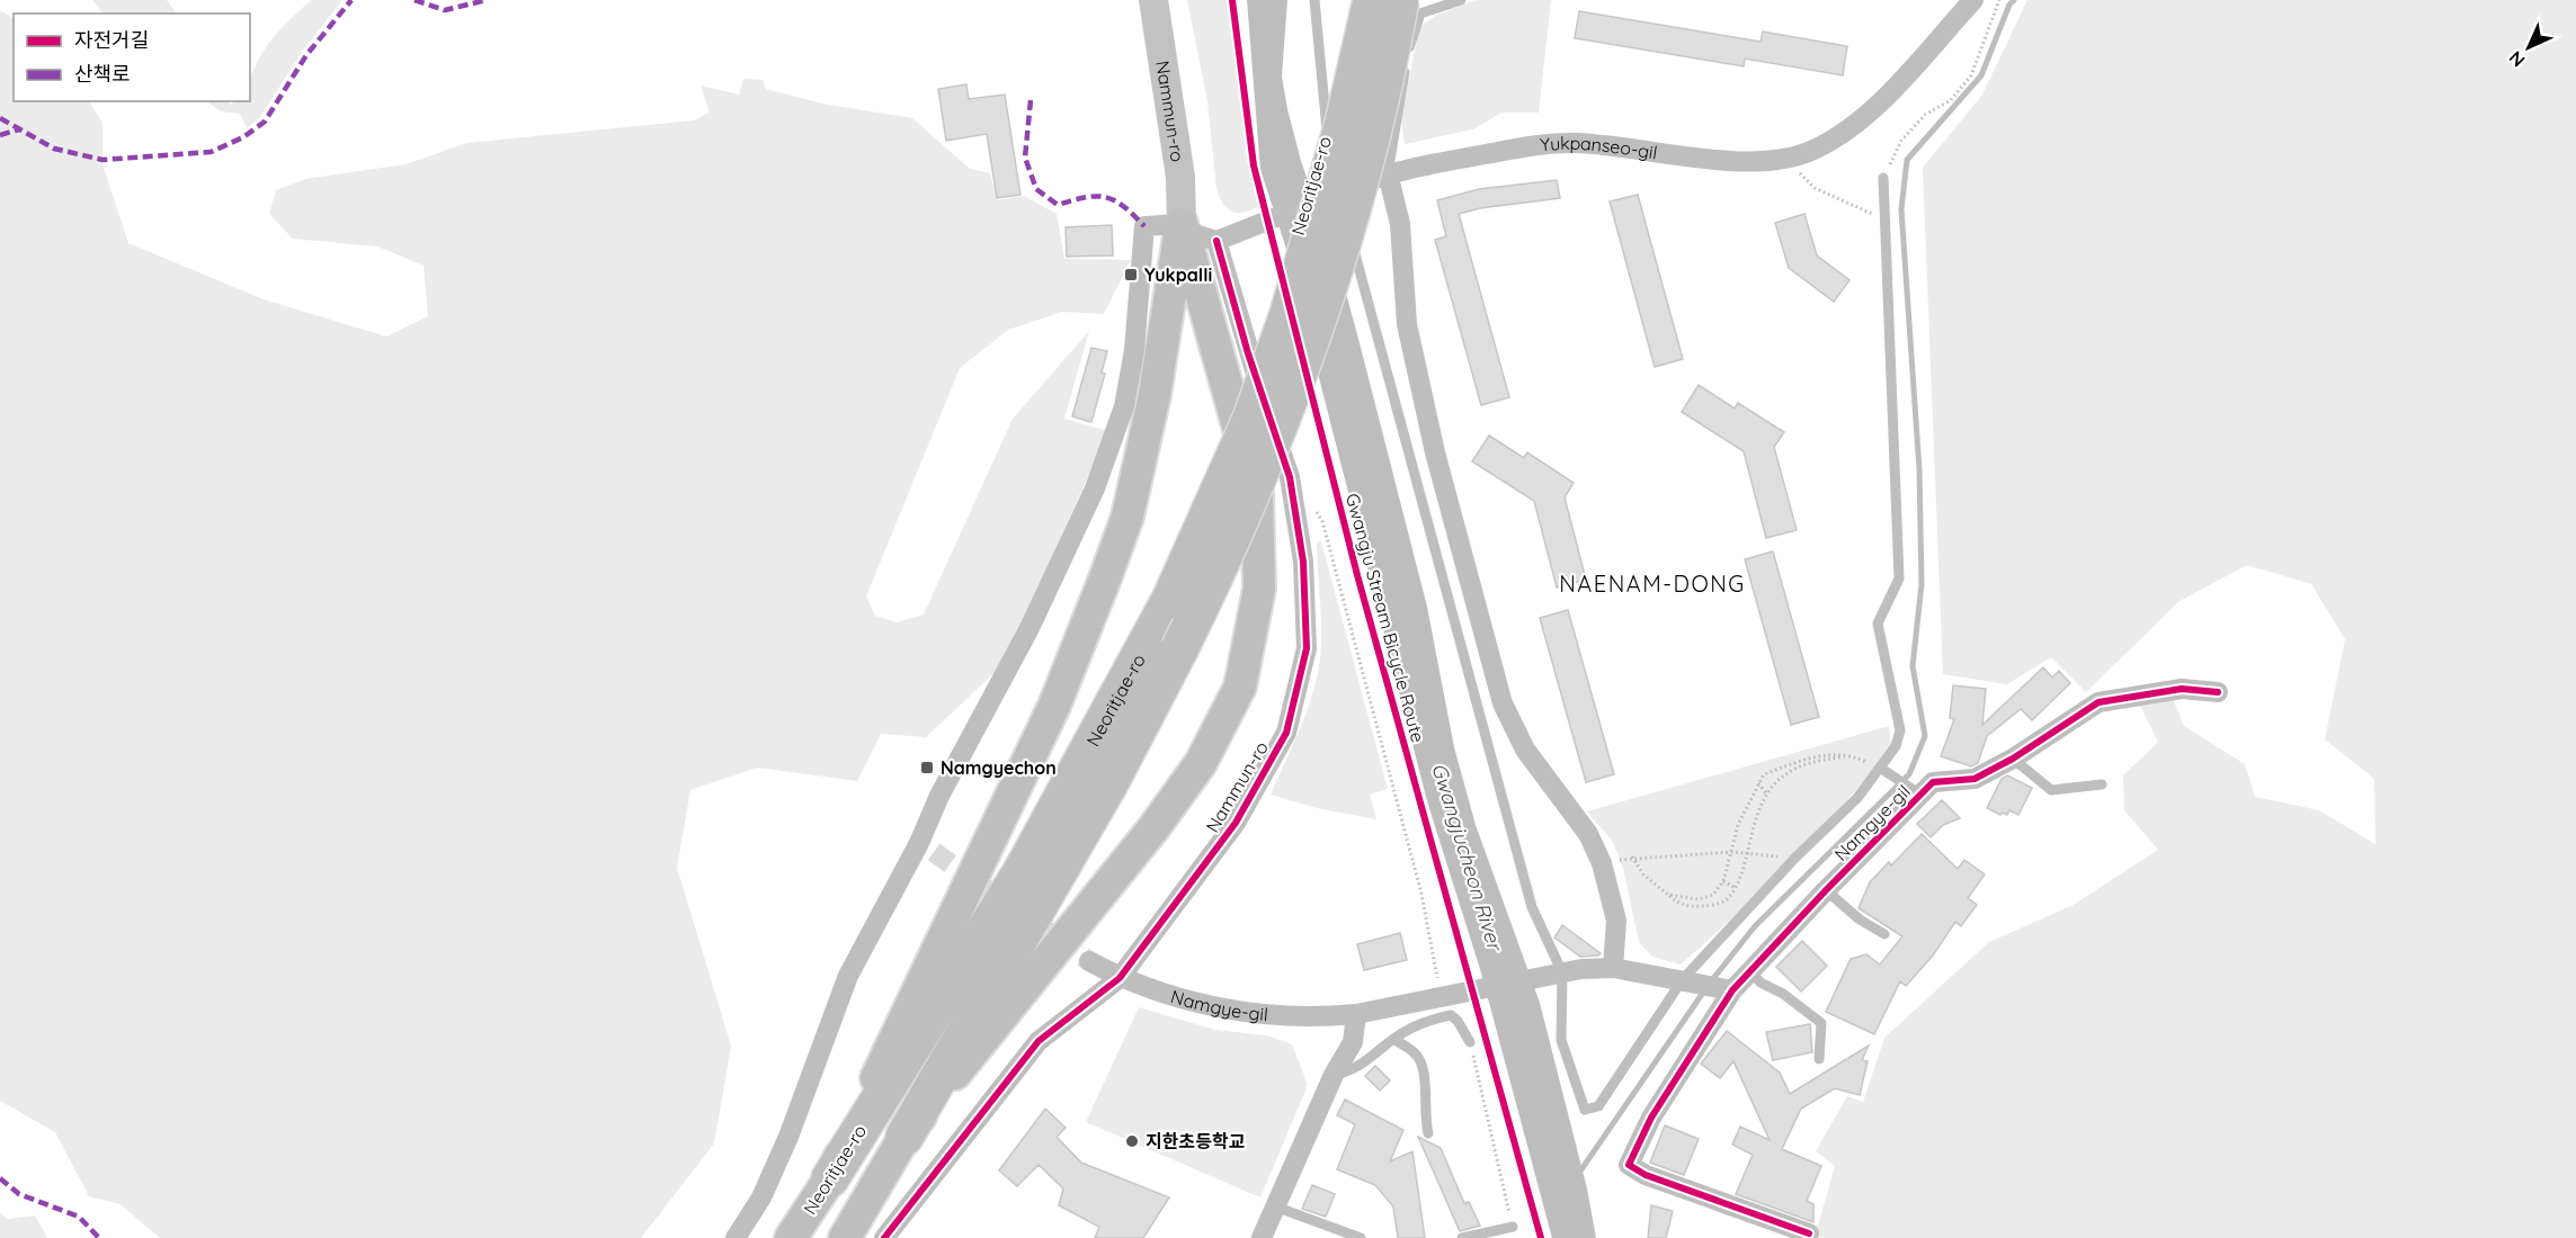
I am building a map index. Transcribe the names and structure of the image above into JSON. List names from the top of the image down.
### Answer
{
  "streets": {
    "highway": ["Neoritjae-ro"],
    "street": ["Nammun-ro", "Yukpanseo-gil", "Namgye-gil"],
    "cycle path": ["Gwangju Stream Bicycle Route"]
  },
  "crossings": [
    ["Nammun-ro", "Yukpanseo-gil"],
    ["Nammun-ro", "Namgye-gil"]
  ],
  "districts": ["NAENAM-DONG"],
  "water": ["Gwangjucheon River"],
  "places": {
    "transit": ["Yukpalli", "Namgyechon"],
    "other": ["지한초등학교"]
  },
  "legend": ["자전거길", "산책로"],
  "north": "bottom left"
}
